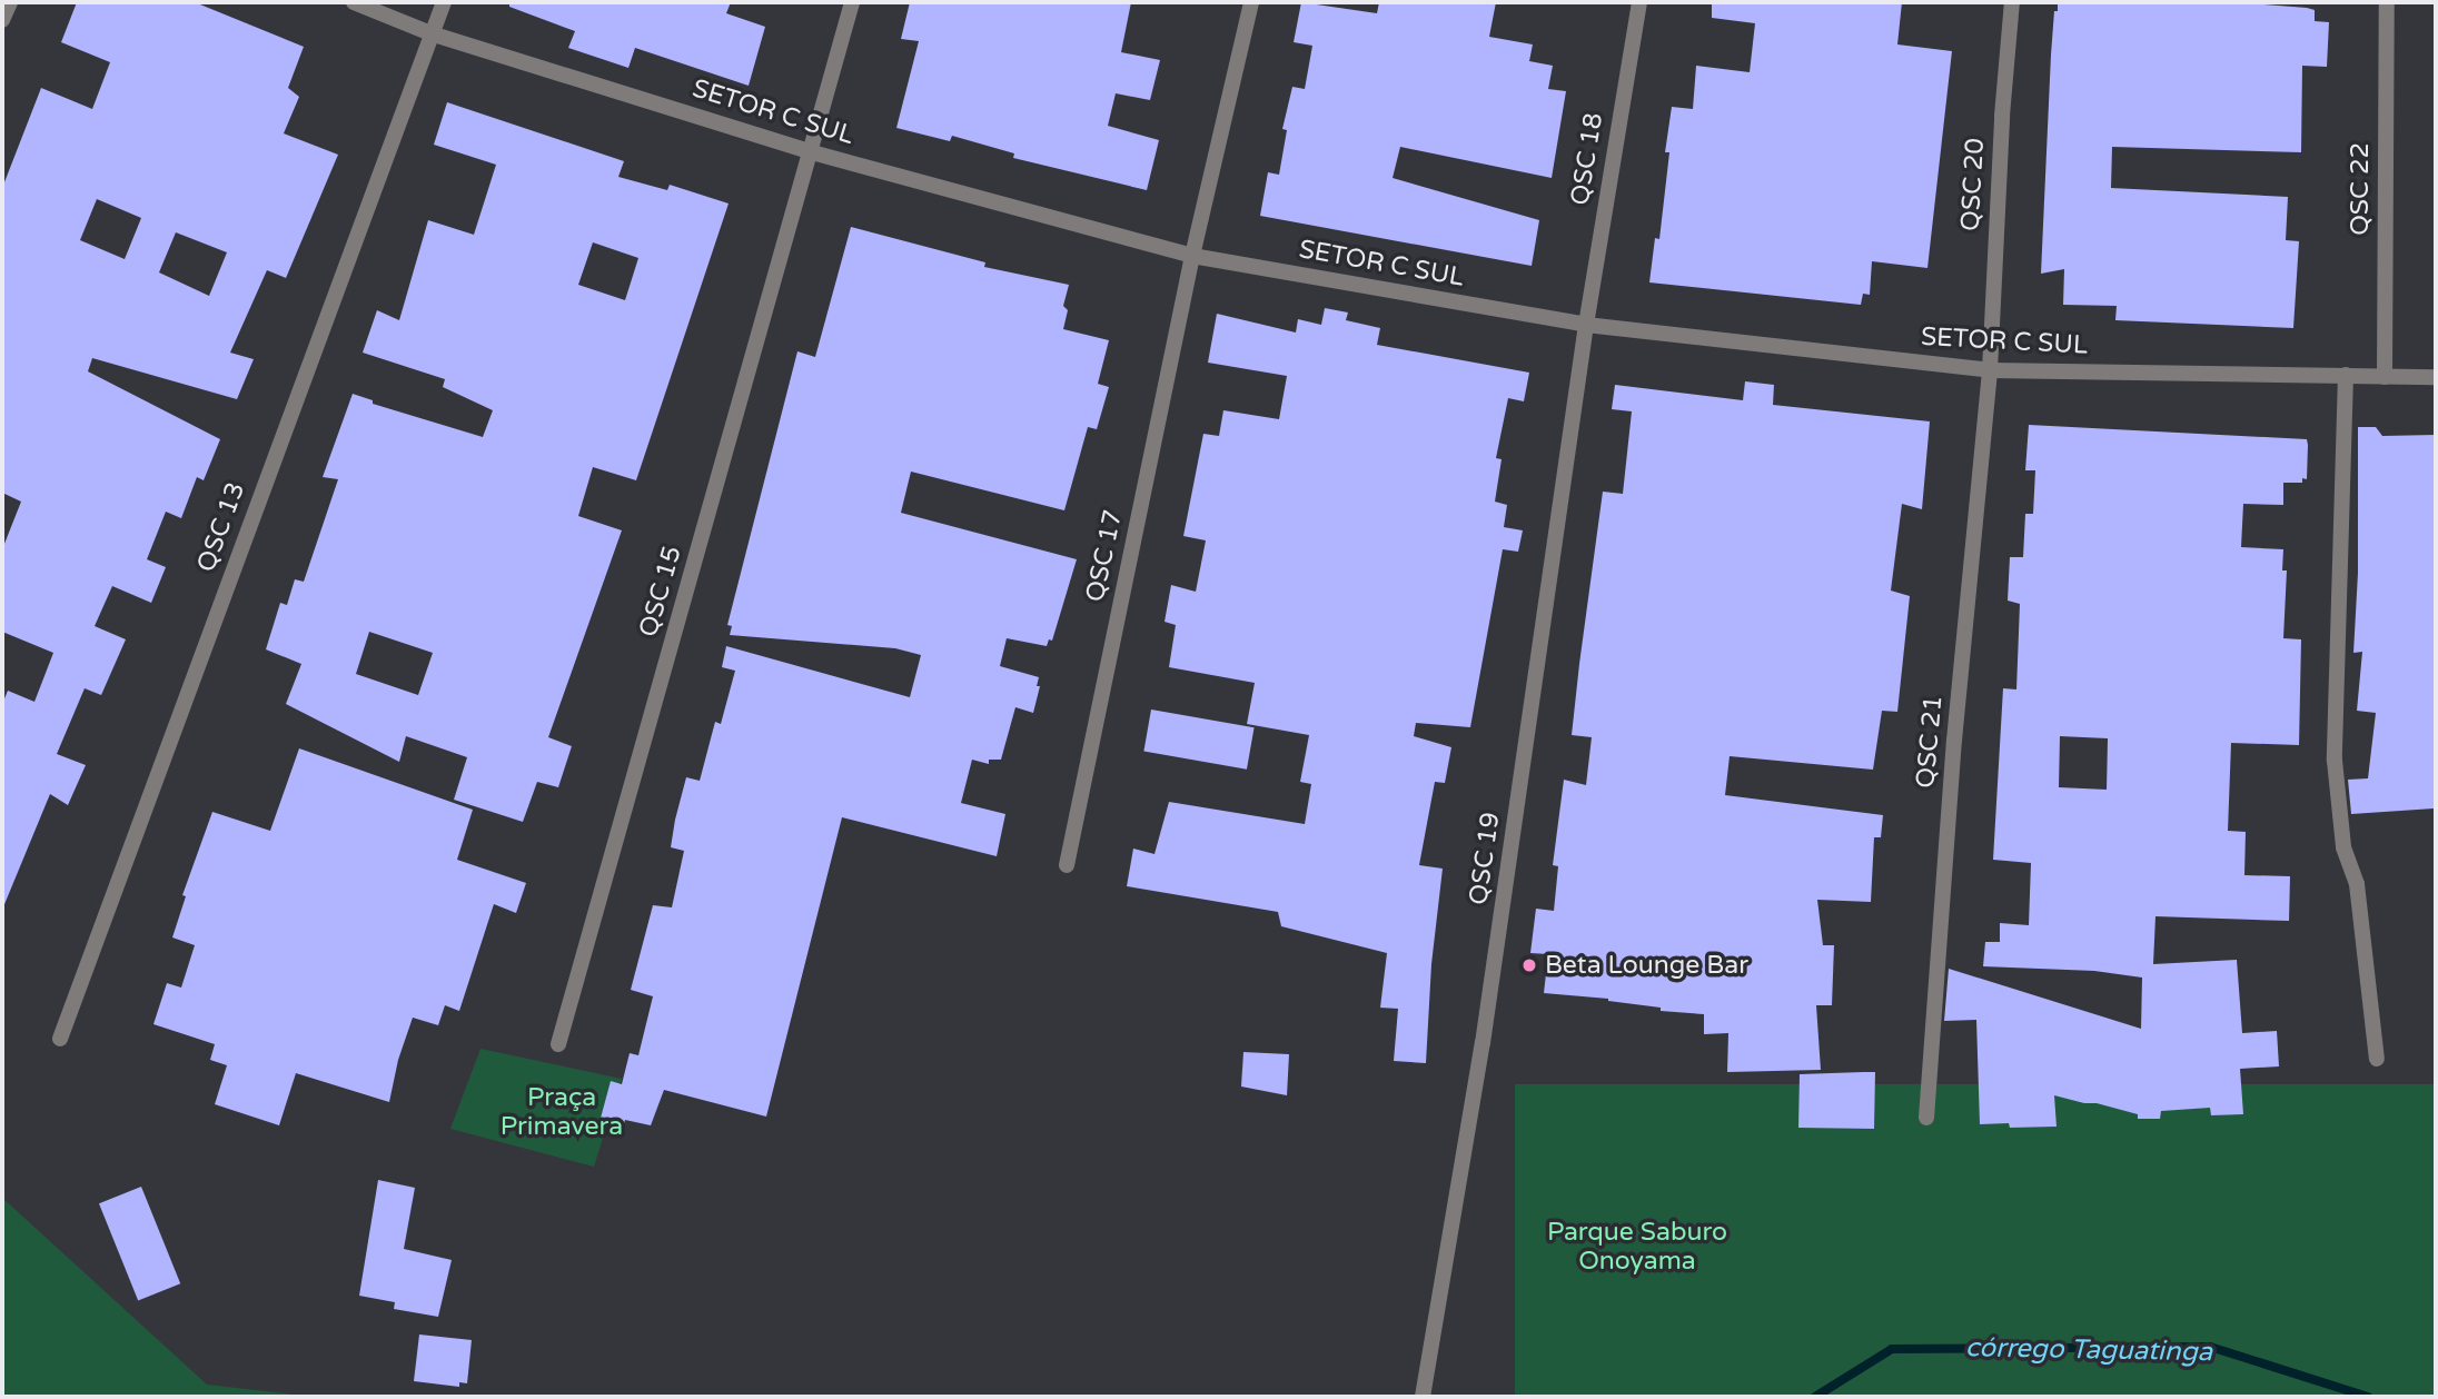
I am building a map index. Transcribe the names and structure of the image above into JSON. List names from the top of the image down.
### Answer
{
  "streets": {
    "street": [
      "SETOR C SUL",
      "QSC 18",
      "QSC 20",
      "QSC 22",
      "QSC 13",
      "QSC 17",
      "QSC 15",
      "QSC 21",
      "QSC 19"
    ]
  },
  "crossings": [
    ["SETOR C SUL", "QSC 18"],
    ["SETOR C SUL", "QSC 20"],
    ["SETOR C SUL", "QSC 22"],
    ["SETOR C SUL", "QSC 13"],
    ["SETOR C SUL", "QSC 17"],
    ["SETOR C SUL", "QSC 15"],
    ["SETOR C SUL", "QSC 21"],
    ["SETOR C SUL", "QSC 19"],
    ["QSC 18", "QSC 19"],
    ["QSC 20", "QSC 21"]
  ],
  "water": ["córrego Taguatinga"],
  "parks": ["Praça Primavera", "Parque Saburo Onoyama"],
  "places": ["Beta Lounge Bar"]
}
